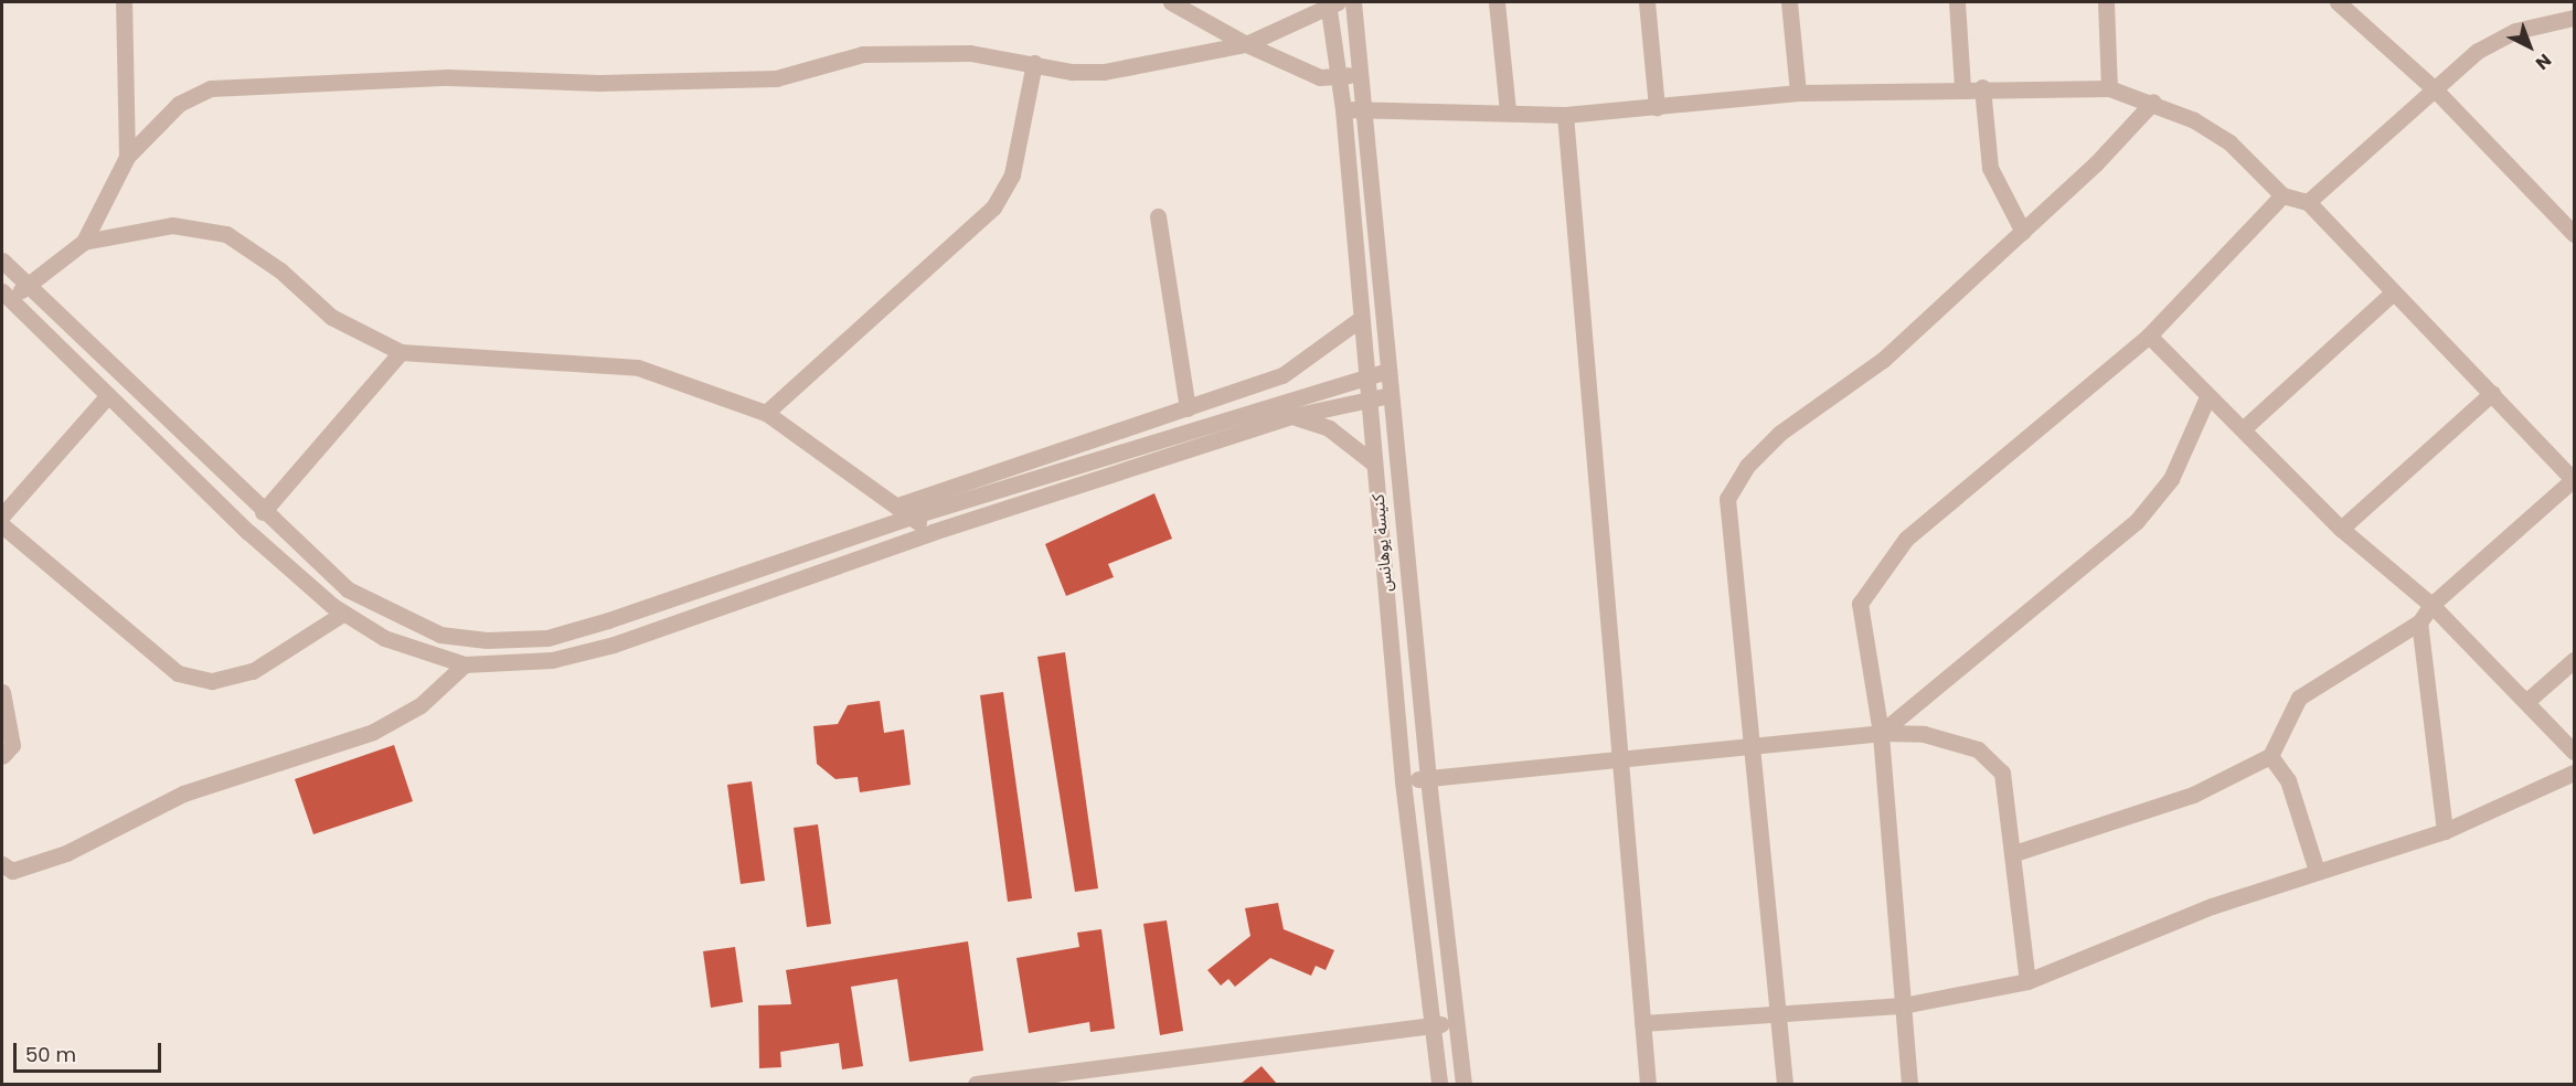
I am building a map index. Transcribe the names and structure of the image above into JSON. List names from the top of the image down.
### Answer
{
  "streets": {
    "street": ["كنيسة يوهانس"]
  },
  "scale_bar": "50 m",
  "north": "bottom right"
}
